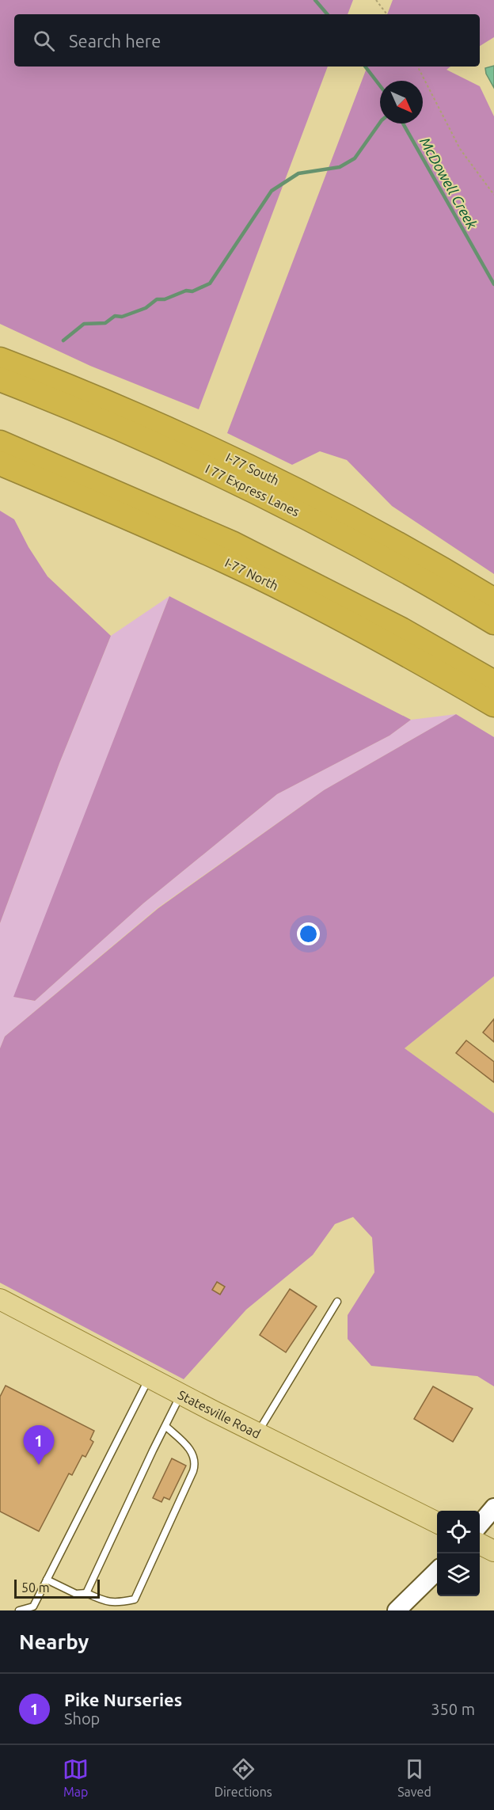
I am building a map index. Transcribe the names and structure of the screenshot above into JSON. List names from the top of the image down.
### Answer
{
  "streets": {
    "highway": ["I-77 South", "I 77 Express Lanes", "I-77 North"],
    "main road": ["Statesville Road"]
  },
  "water": ["McDowell Creek"],
  "scale_bar": "50 m",
  "north": "bottom right",
  "page": {
    "search": "Search here",
    "pins": "1",
    "scale": "50 m",
    "heading": "Nearby",
    "list": [
      {
        "mark": "1",
        "name": "Pike Nurseries",
        "note": "Shop",
        "value": "350 m"
      }
    ],
    "nav": ["Map", "Directions", "Saved"]
  }
}
